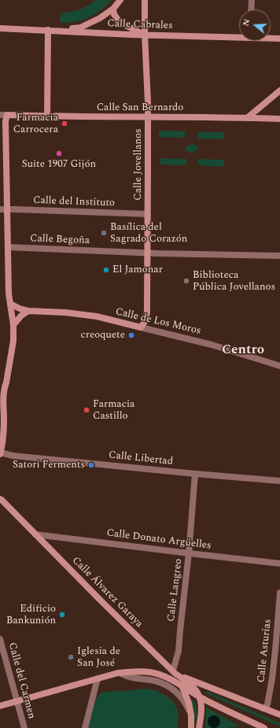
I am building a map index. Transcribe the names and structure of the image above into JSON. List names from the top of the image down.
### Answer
{
  "streets": {
    "main road": [
      "Calle Cabrales",
      "Calle San Bernardo",
      "Calle Jovellanos",
      "Calle de Los Moros",
      "Calle Álvarez Garaya"
    ],
    "street": [
      "Calle del Instituto",
      "Calle Begoña",
      "Calle Libertad",
      "Calle Donato Argüelles",
      "Calle Langreo",
      "Calle Asturias",
      "Calle del Carmen"
    ]
  },
  "crossings": [
    ["Calle Cabrales", "Calle Jovellanos"],
    ["Calle San Bernardo", "Calle Jovellanos"],
    ["Calle Jovellanos", "Calle del Instituto"],
    ["Calle Jovellanos", "Calle Begoña"],
    ["Calle Jovellanos", "Calle de Los Moros"],
    ["Calle Libertad", "Calle Langreo"],
    ["Calle Donato Argüelles", "Calle Langreo"],
    ["Calle Donato Argüelles", "Calle Álvarez Garaya"],
    ["Calle Langreo", "Calle Álvarez Garaya"]
  ],
  "districts": ["Centro"],
  "places": [
    "Farmacia Carrocera",
    "Suite 1907 Gijón",
    "Basílica del Sagrado Corazón",
    "El Jamonar",
    "Biblioteca Pública Jovellanos",
    "creoquete",
    "Farmacia Castillo",
    "Satori Ferments",
    "Edificio Bankunión",
    "Iglesia de San José"
  ],
  "north": "left"
}
